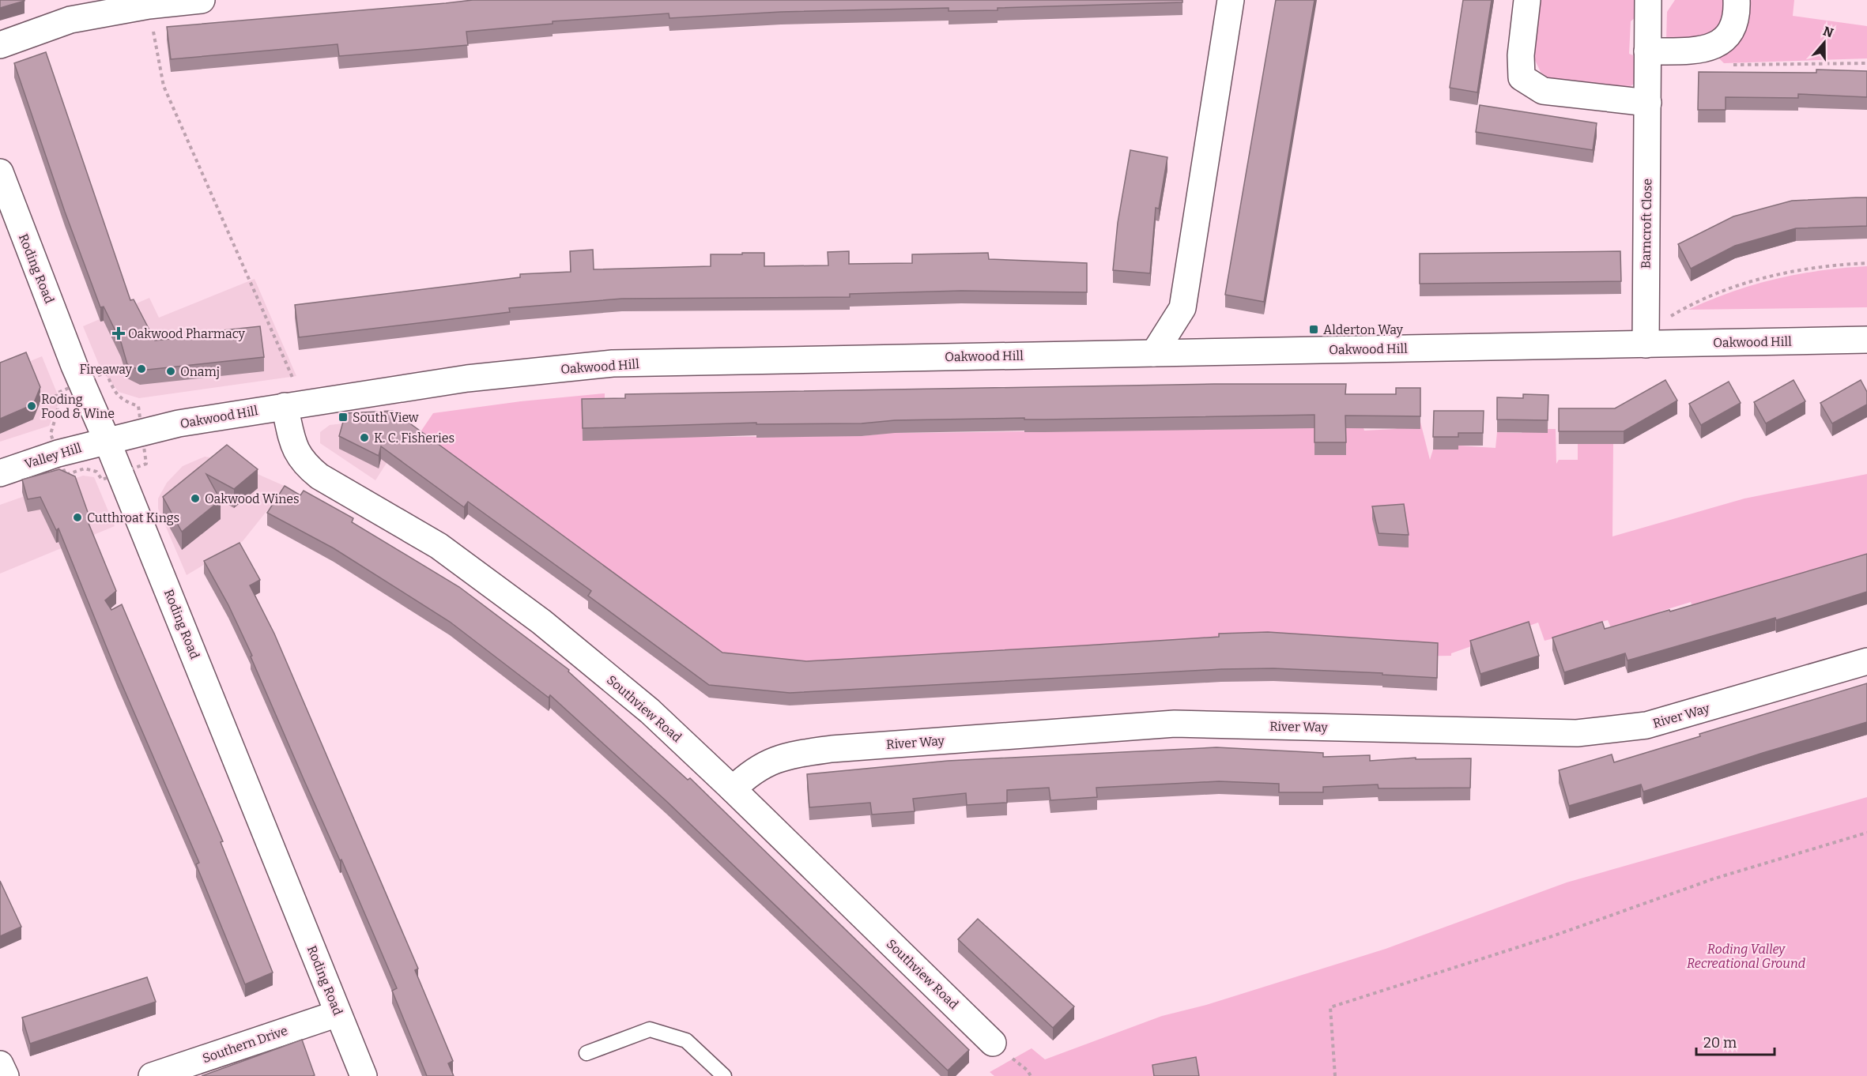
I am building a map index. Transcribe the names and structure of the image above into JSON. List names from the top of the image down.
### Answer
{
  "streets": {
    "street": [
      "Barncroft Close",
      "Roding Road",
      "Oakwood Hill",
      "Valley Hill",
      "Southview Road",
      "River Way",
      "Southern Drive"
    ]
  },
  "crossings": [
    ["Barncroft Close", "Oakwood Hill"],
    ["Roding Road", "Oakwood Hill"],
    ["Roding Road", "Valley Hill"],
    ["Roding Road", "Southern Drive"],
    ["Oakwood Hill", "Valley Hill"],
    ["Oakwood Hill", "Southview Road"],
    ["Southview Road", "River Way"]
  ],
  "parks": ["Roding Valley Recreational Ground"],
  "places": {
    "transit": ["Alderton Way", "South View"],
    "health": ["Oakwood Pharmacy"],
    "other": [
      "Fireaway",
      "Onamj",
      "Roding Food & Wine",
      "K. C. Fisheries",
      "Oakwood Wines",
      "Cutthroat Kings"
    ]
  },
  "scale_bar": "20 m",
  "north": "top"
}
